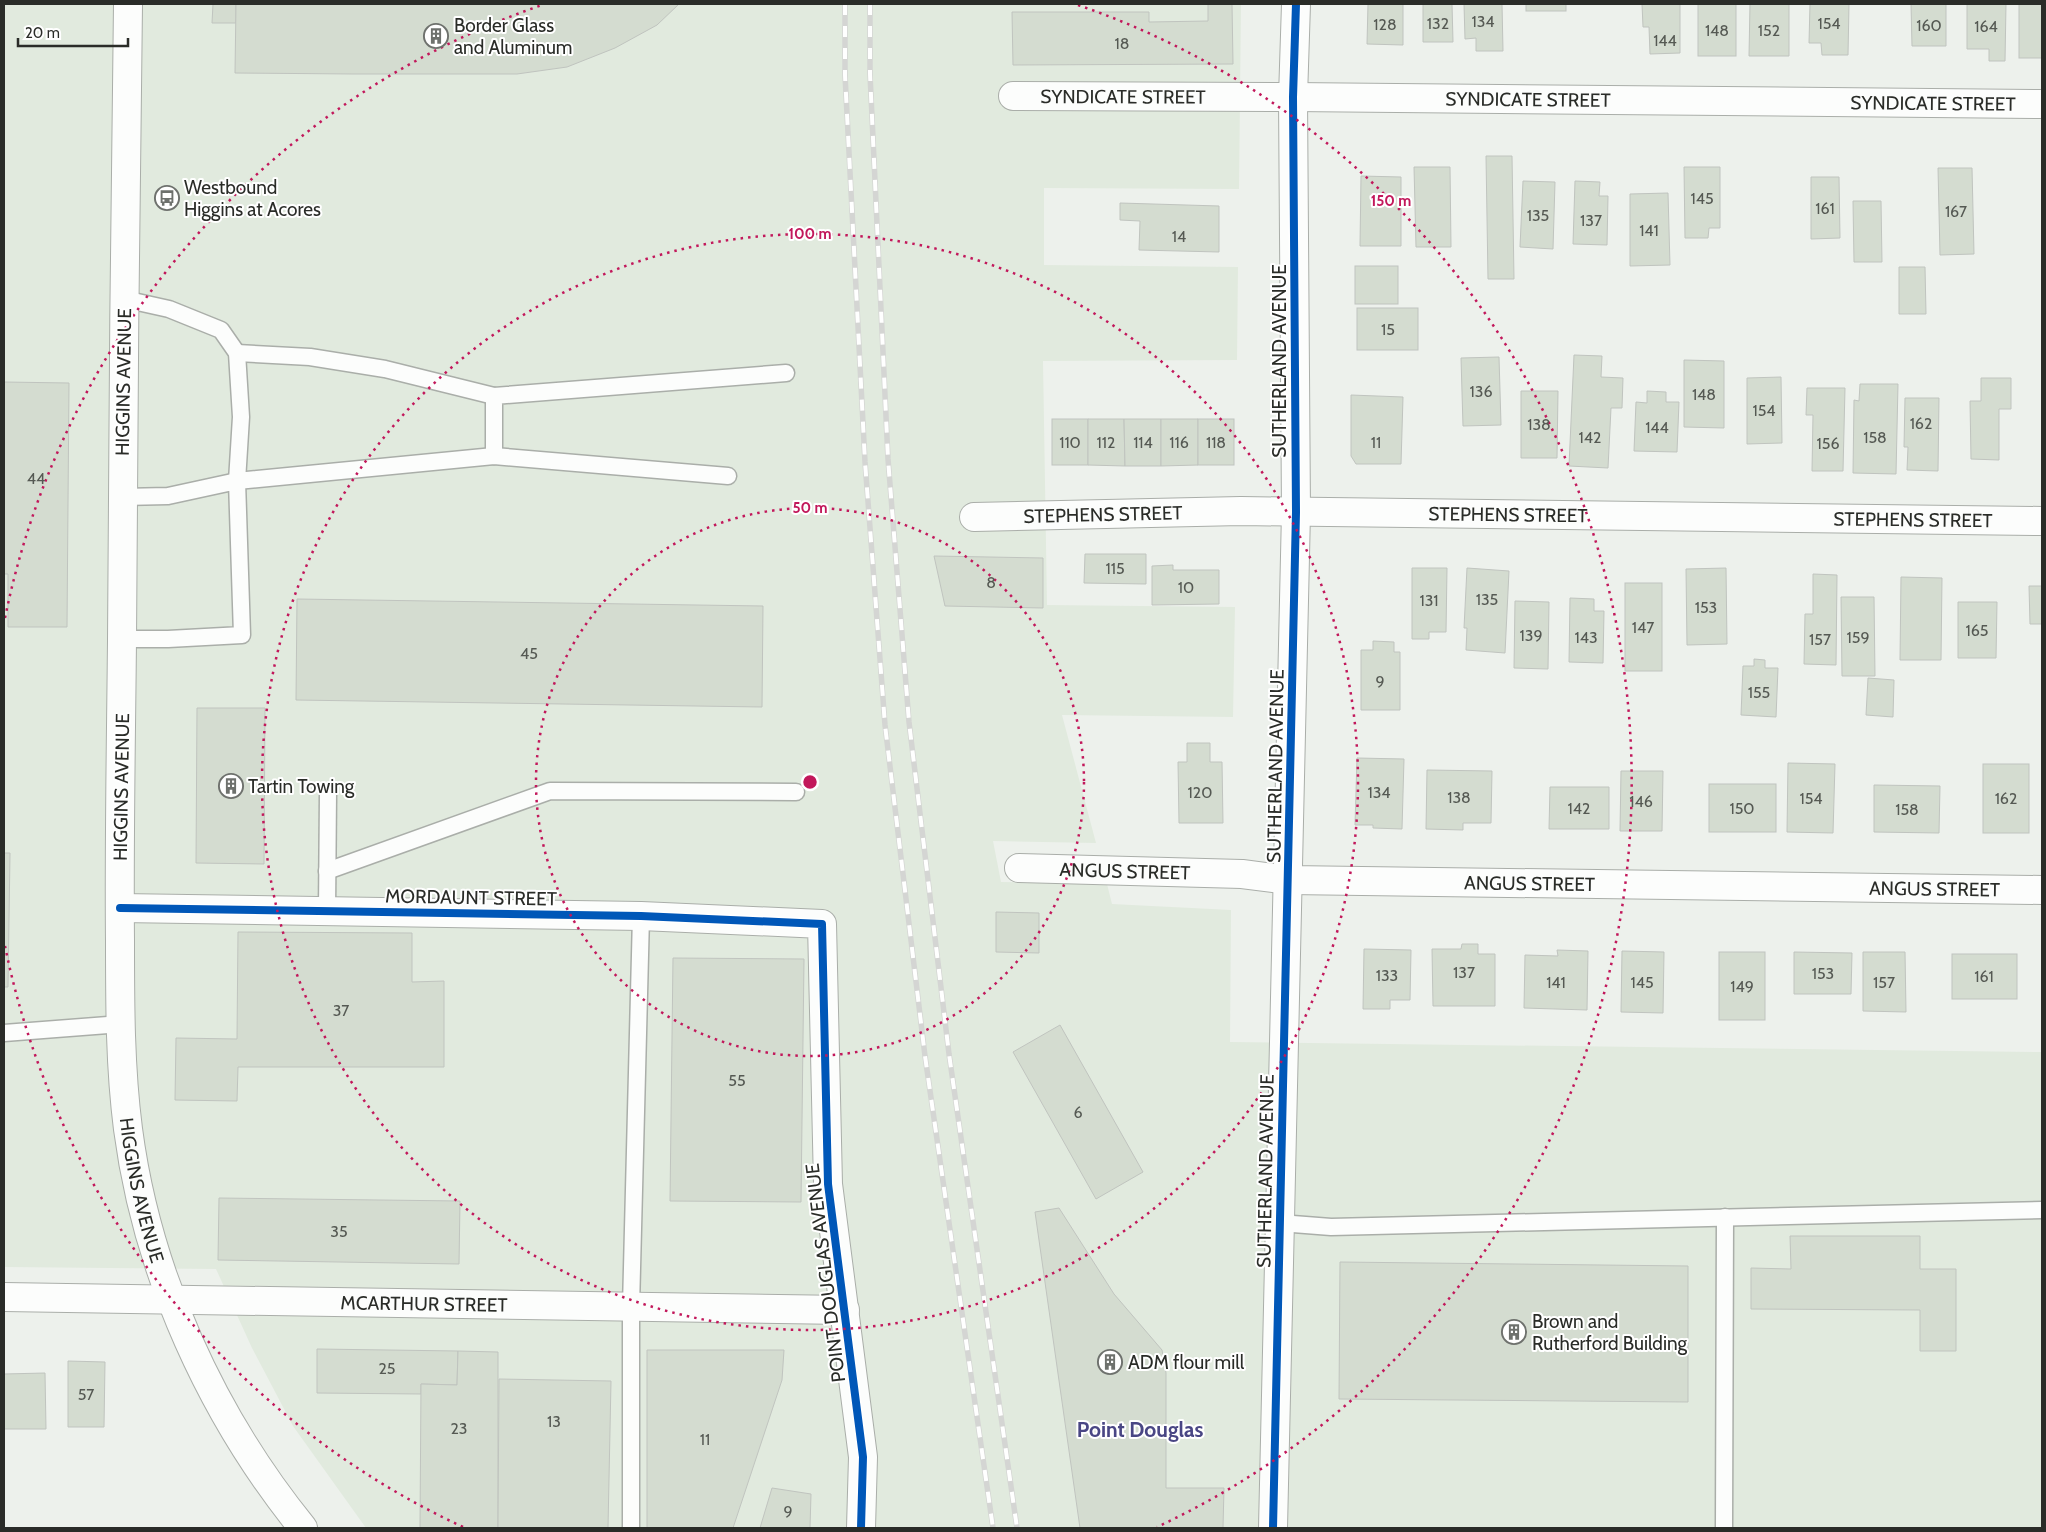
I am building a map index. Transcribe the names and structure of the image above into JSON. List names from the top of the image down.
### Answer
{
  "streets": {
    "street": [
      "SYNDICATE STREET",
      "SUTHERLAND AVENUE",
      "HIGGINS AVENUE",
      "STEPHENS STREET",
      "ANGUS STREET",
      "MORDAUNT STREET",
      "POINT DOUGLAS AVENUE",
      "MCARTHUR STREET"
    ]
  },
  "crossings": [
    ["SYNDICATE STREET", "SUTHERLAND AVENUE"],
    ["SUTHERLAND AVENUE", "STEPHENS STREET"],
    ["SUTHERLAND AVENUE", "ANGUS STREET"],
    ["HIGGINS AVENUE", "MORDAUNT STREET"],
    ["HIGGINS AVENUE", "MCARTHUR STREET"],
    ["MORDAUNT STREET", "POINT DOUGLAS AVENUE"],
    ["POINT DOUGLAS AVENUE", "MCARTHUR STREET"]
  ],
  "districts": ["Point Douglas"],
  "places": {
    "building": [
      "Border Glass and Aluminum",
      "Tartin Towing",
      "Brown and Rutherford Building",
      "ADM flour mill"
    ],
    "bus stop": ["Westbound Higgins at Acores"]
  },
  "house_numbers": [
    "134",
    "132",
    "154",
    "128",
    "160",
    "164",
    "148",
    "152",
    "144",
    "18",
    "145",
    "161",
    "167",
    "135",
    "137",
    "141",
    "14",
    "15",
    "136",
    "148",
    "154",
    "162",
    "138",
    "144",
    "142",
    "158",
    "110",
    "112",
    "114",
    "116",
    "118",
    "11",
    "156",
    "44",
    "115",
    "8",
    "10",
    "135",
    "131",
    "153",
    "147",
    "165",
    "139",
    "143",
    "159",
    "157",
    "45",
    "9",
    "155",
    "120",
    "134",
    "138",
    "154",
    "162",
    "146",
    "142",
    "150",
    "158",
    "137",
    "153",
    "133",
    "161",
    "141",
    "145",
    "157",
    "149",
    "37",
    "55",
    "6",
    "35",
    "25",
    "57",
    "13",
    "23",
    "11",
    "9"
  ],
  "scale_bar": "20 m",
  "rings": ["150 m", "100 m", "50 m"]
}
